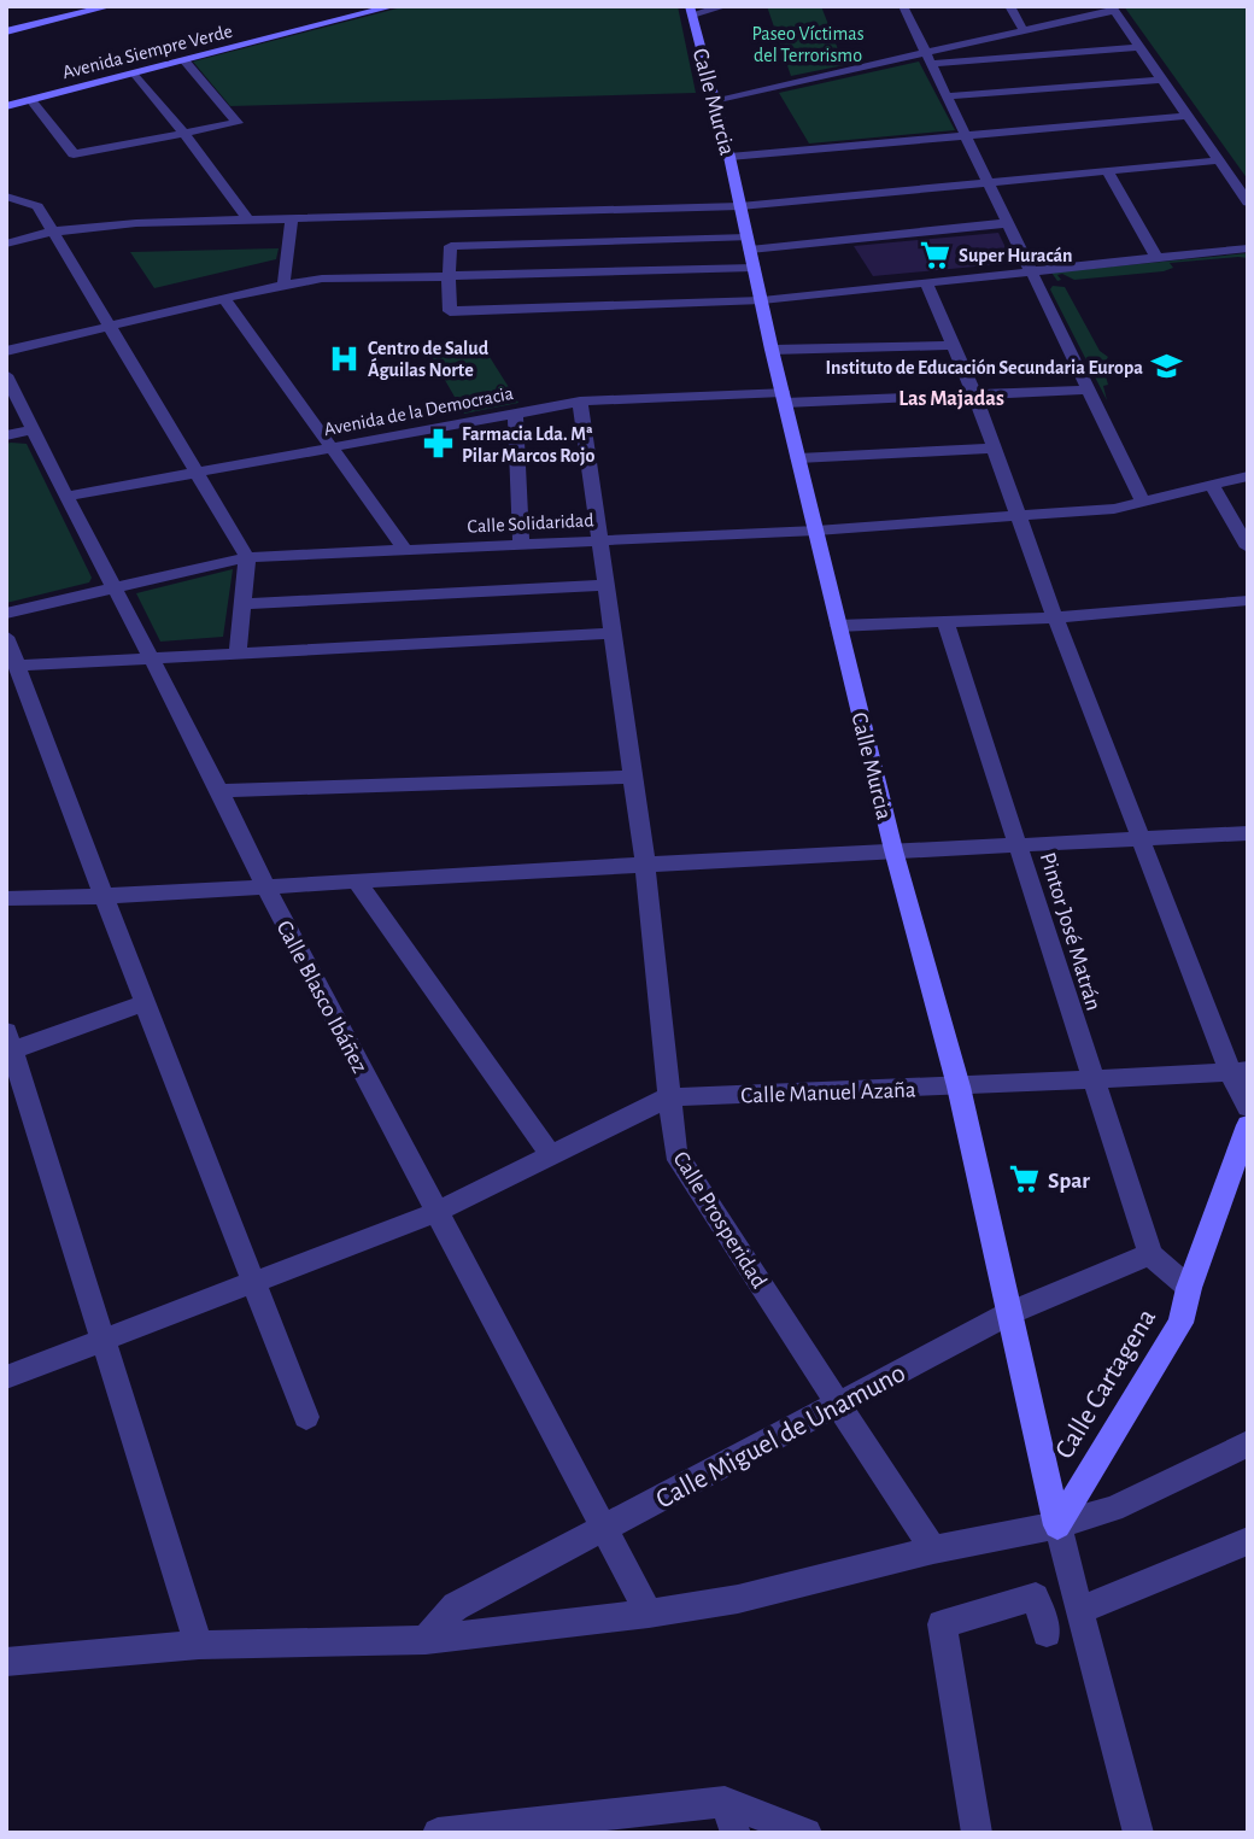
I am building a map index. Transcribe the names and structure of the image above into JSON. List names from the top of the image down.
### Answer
{
  "streets": {
    "street": [
      "Avenida Siempre Verde",
      "Calle Murcia",
      "Avenida de la Democracia",
      "Calle Solidaridad",
      "Pintor José Matrán",
      "Calle Blasco Ibáñez",
      "Calle Manuel Azaña",
      "Calle Prosperidad",
      "Calle Cartagena",
      "Calle Miguel de Unamuno"
    ]
  },
  "crossings": [
    ["Calle Murcia", "Avenida de la Democracia"],
    ["Calle Murcia", "Calle Solidaridad"],
    ["Calle Murcia", "Calle Manuel Azaña"],
    ["Calle Murcia", "Calle Cartagena"],
    ["Calle Murcia", "Calle Miguel de Unamuno"],
    ["Avenida de la Democracia", "Calle Blasco Ibáñez"],
    ["Calle Solidaridad", "Calle Blasco Ibáñez"],
    ["Calle Solidaridad", "Calle Prosperidad"],
    ["Pintor José Matrán", "Calle Manuel Azaña"],
    ["Pintor José Matrán", "Calle Miguel de Unamuno"],
    ["Calle Blasco Ibáñez", "Calle Manuel Azaña"],
    ["Calle Blasco Ibáñez", "Calle Miguel de Unamuno"],
    ["Calle Manuel Azaña", "Calle Prosperidad"],
    ["Calle Prosperidad", "Calle Miguel de Unamuno"]
  ],
  "districts": ["Las Majadas"],
  "parks": ["Paseo Víctimas del Terrorismo"],
  "places": {
    "supermarket": ["Super Huracán", "Spar"],
    "hospital": ["Centro de Salud Águilas Norte"],
    "school or university": ["Instituto de Educación Secundaria Europa"],
    "pharmacy": ["Farmacia Lda. Mª Pilar Marcos Rojo"]
  }
}
